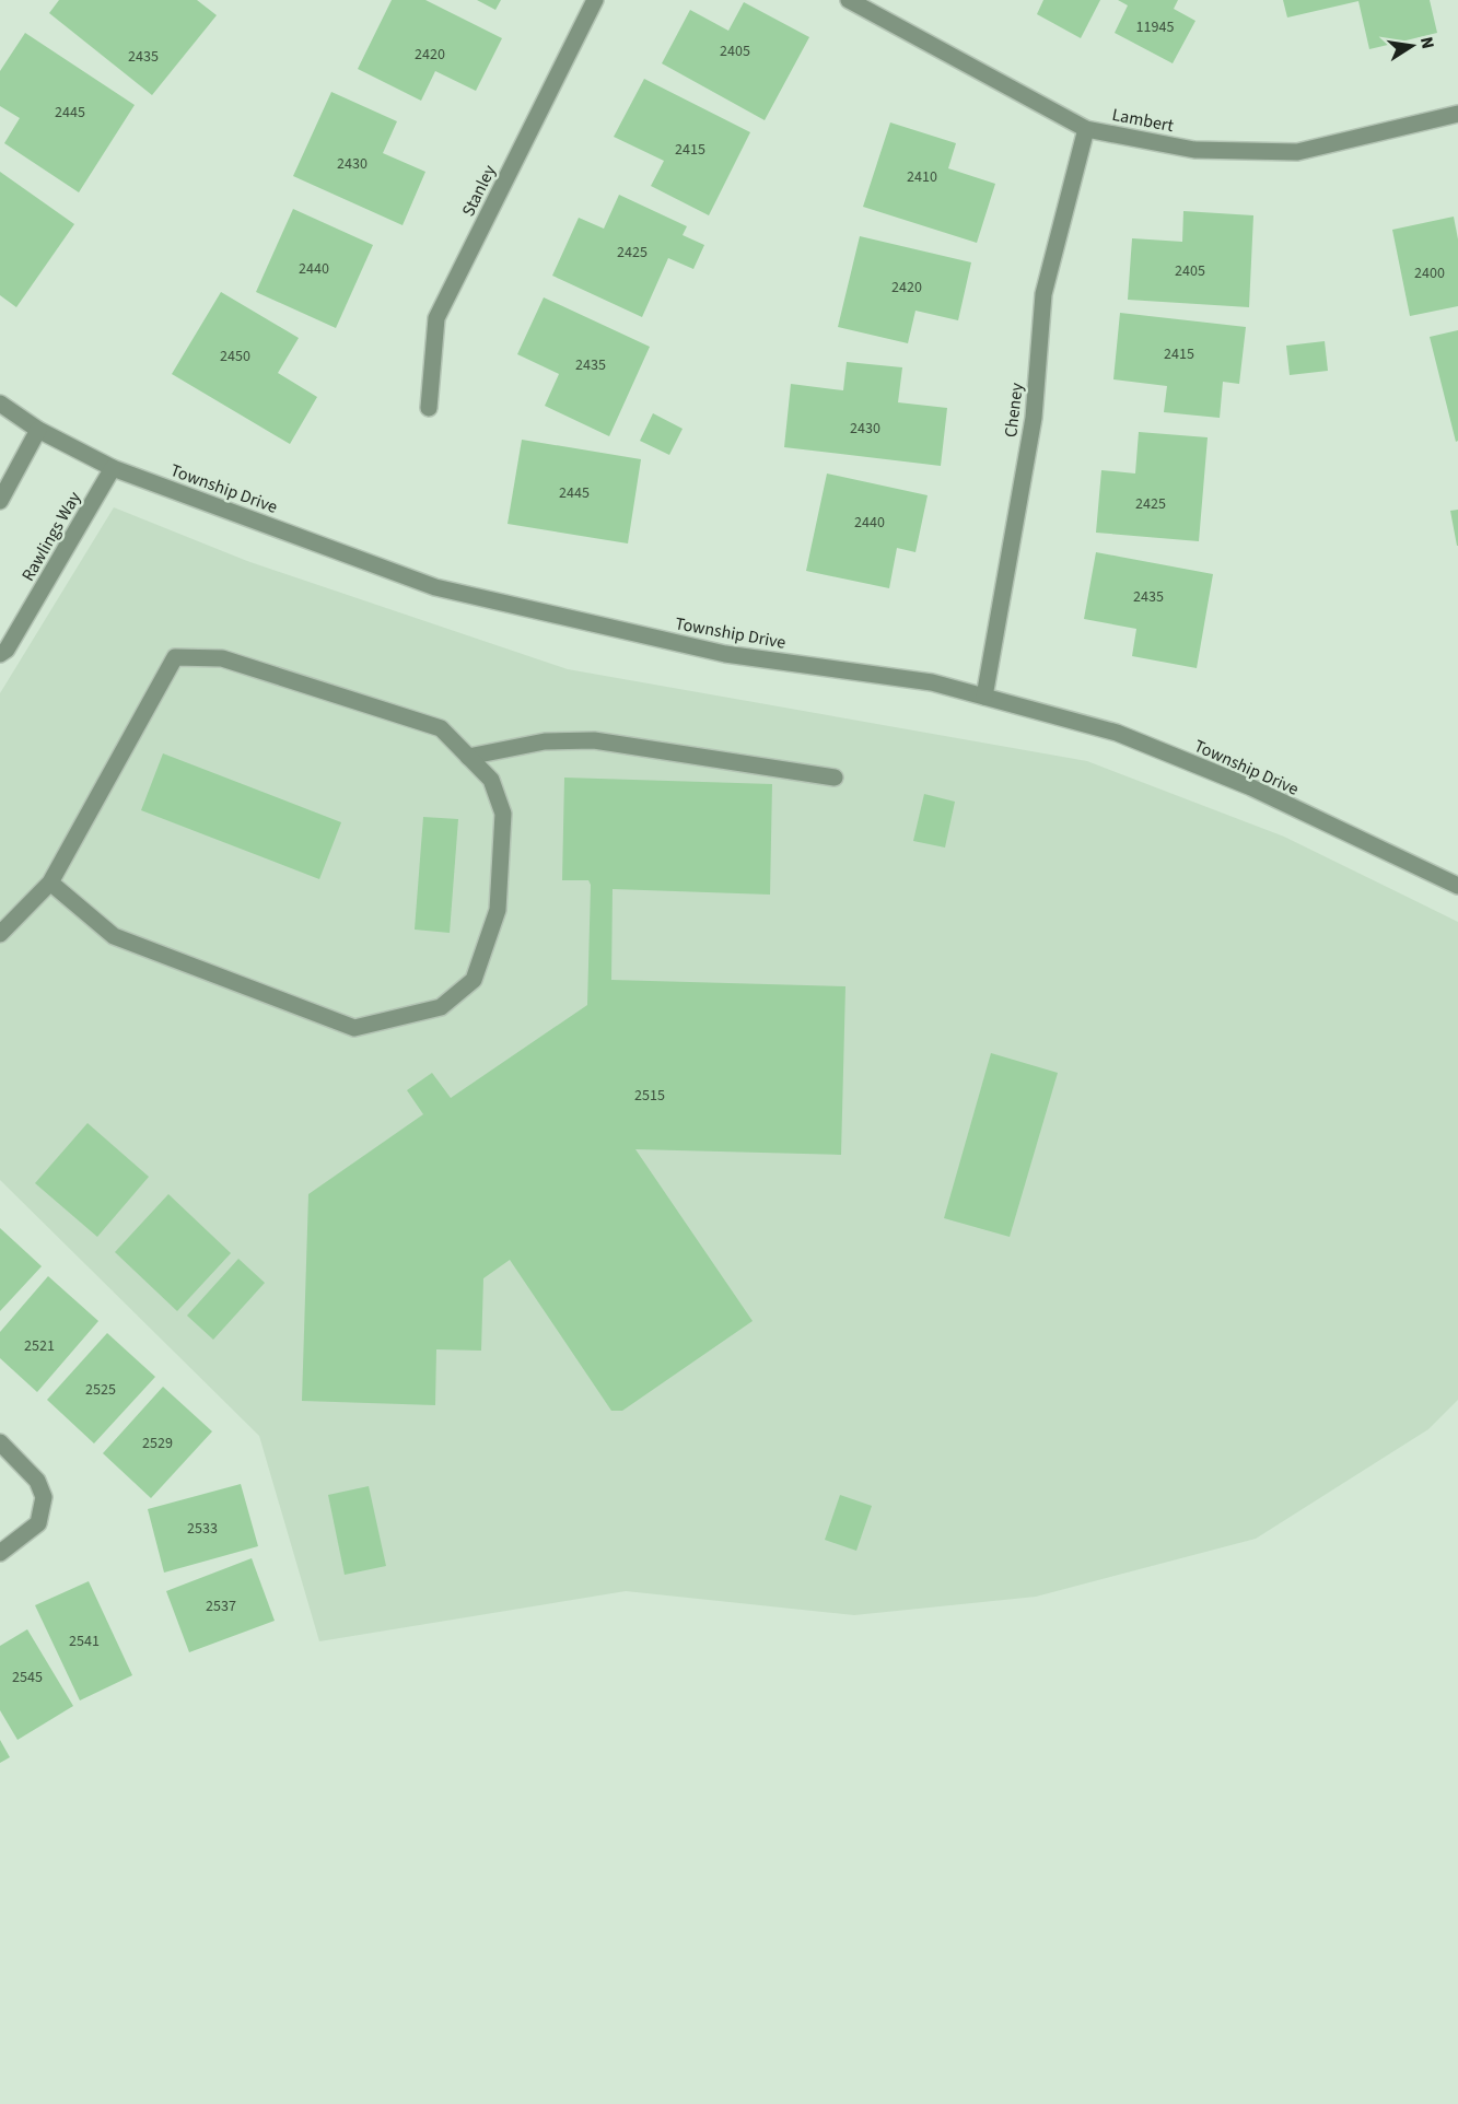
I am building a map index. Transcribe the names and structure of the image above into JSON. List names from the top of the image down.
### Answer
{
  "streets": {
    "street": [
      "Lambert",
      "Stanley",
      "Cheney",
      "Township Drive",
      "Rawlings Way"
    ]
  },
  "crossings": [
    ["Lambert", "Cheney"],
    ["Cheney", "Township Drive"],
    ["Township Drive", "Rawlings Way"]
  ],
  "house_numbers": [
    "11945",
    "2405",
    "2420",
    "2435",
    "2445",
    "2415",
    "2430",
    "2410",
    "2425",
    "2440",
    "2405",
    "2400",
    "2420",
    "2415",
    "2450",
    "2435",
    "2430",
    "2445",
    "2425",
    "2440",
    "2435",
    "2515",
    "2521",
    "2525",
    "2529",
    "2533",
    "2537",
    "2541",
    "2545"
  ],
  "north": "right"
}
